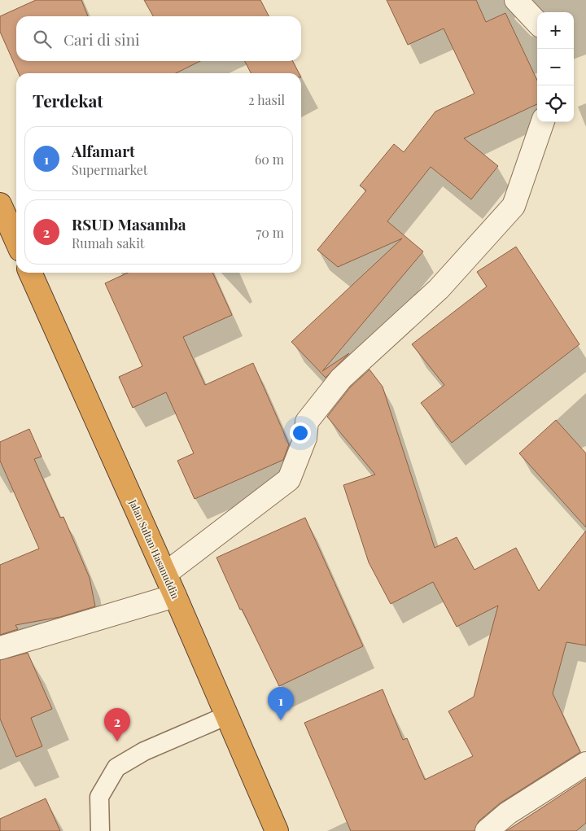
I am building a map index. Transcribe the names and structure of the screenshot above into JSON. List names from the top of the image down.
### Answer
{
  "streets": {
    "highway": ["Jalan Sultan Hasanuddin"]
  },
  "page": {
    "map_buttons": ["+", "−"],
    "search": "Cari di sini",
    "heading": ["Terdekat", "2 hasil"],
    "list": [
      {
        "mark": "1",
        "name": "Alfamart",
        "note": "Supermarket",
        "value": "60 m"
      },
      {
        "mark": "2",
        "name": "RSUD Masamba",
        "note": "Rumah sakit",
        "value": "70 m"
      }
    ],
    "pins": ["1", "2"]
  }
}
